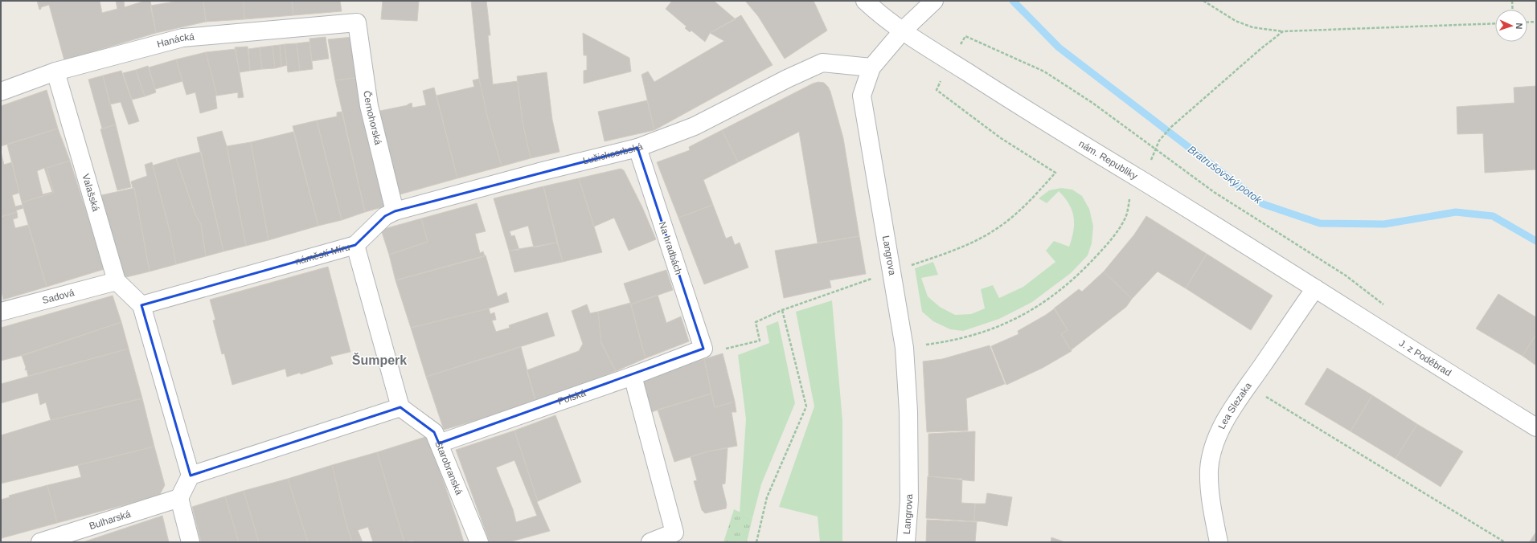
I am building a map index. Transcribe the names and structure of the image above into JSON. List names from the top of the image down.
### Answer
{
  "streets": {
    "street": [
      "Hanácká",
      "Černohorská",
      "Lužickosrbská",
      "nám. Republiky",
      "Valašská",
      "Na hradbách",
      "náměstí Míru",
      "Langrova",
      "Sadová",
      "J. z Poděbrad",
      "Polská",
      "Lea Slezaka",
      "Starobranská",
      "Bulharská"
    ]
  },
  "crossings": [
    ["Hanácká", "Černohorská"],
    ["Hanácká", "Valašská"],
    ["Černohorská", "Lužickosrbská"],
    ["Lužickosrbská", "Na hradbách"],
    ["Lužickosrbská", "náměstí Míru"],
    ["Lužickosrbská", "Langrova"],
    ["nám. Republiky", "Langrova"],
    ["nám. Republiky", "J. z Poděbrad"],
    ["nám. Republiky", "Lea Slezaka"],
    ["Valašská", "náměstí Míru"],
    ["Valašská", "Sadová"],
    ["Na hradbách", "Polská"],
    ["náměstí Míru", "Starobranská"],
    ["J. z Poděbrad", "Lea Slezaka"],
    ["Polská", "Starobranská"]
  ],
  "districts": ["Šumperk"],
  "water": ["Bratrušovský potok"],
  "north": "right"
}
